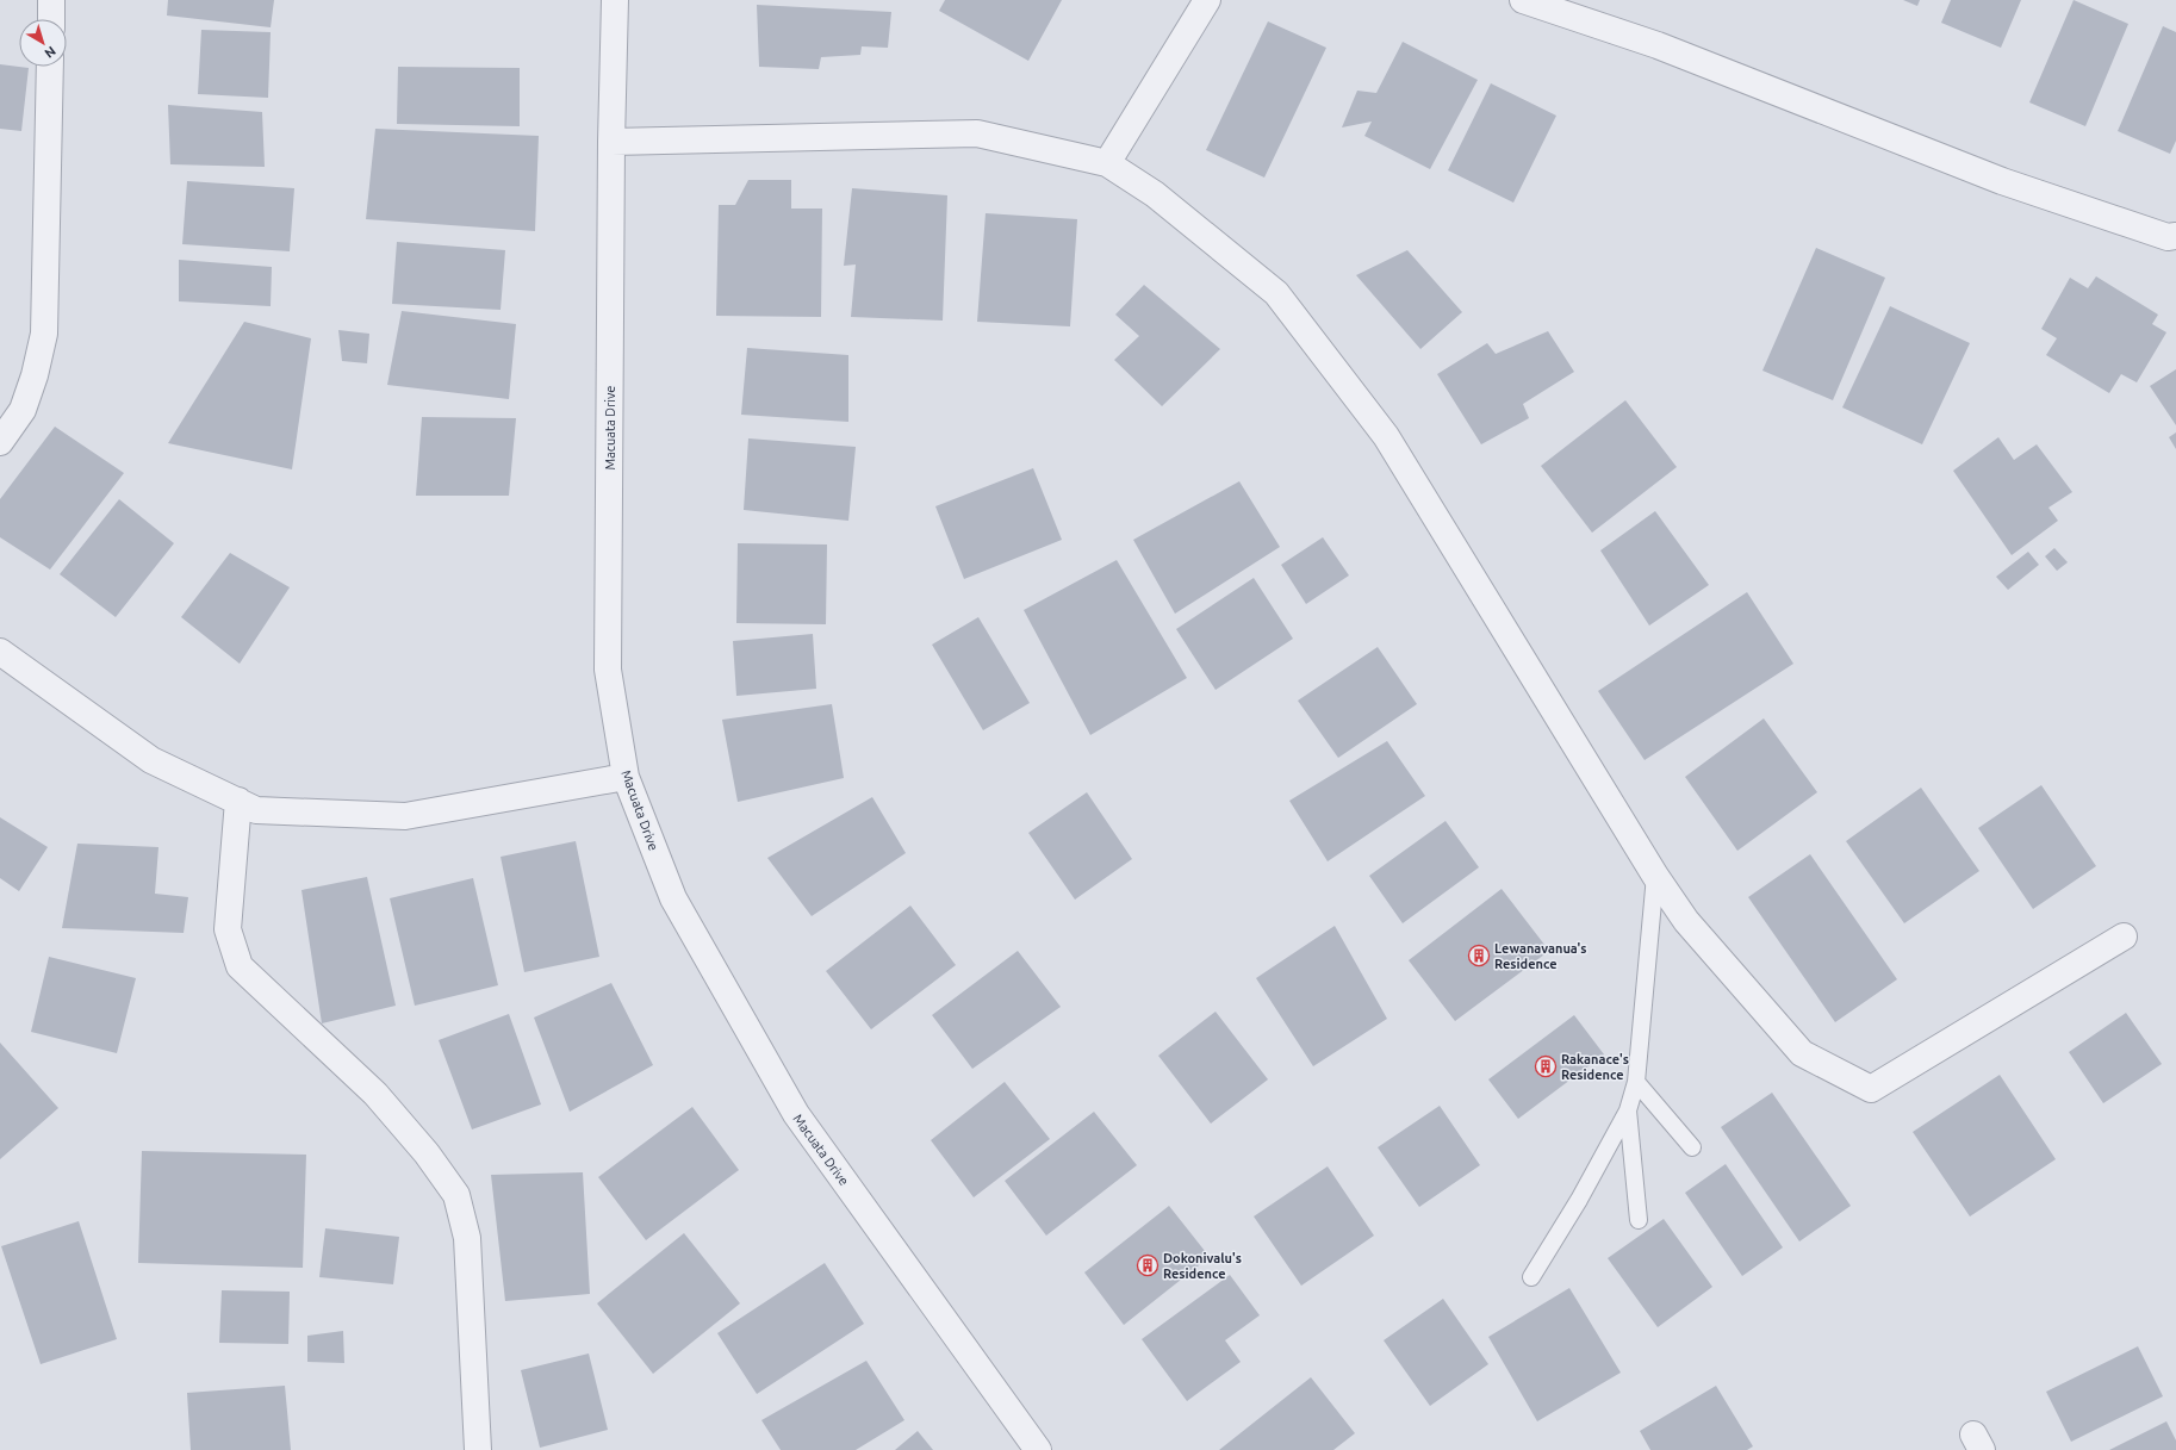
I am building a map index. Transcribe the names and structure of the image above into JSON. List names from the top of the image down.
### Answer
{
  "streets": {
    "street": ["Macuata Drive"]
  },
  "places": {
    "building": ["Lewanavanua's Residence", "Rakanace's Residence", "Dokonivalu's Residence"]
  },
  "north": "bottom right"
}
